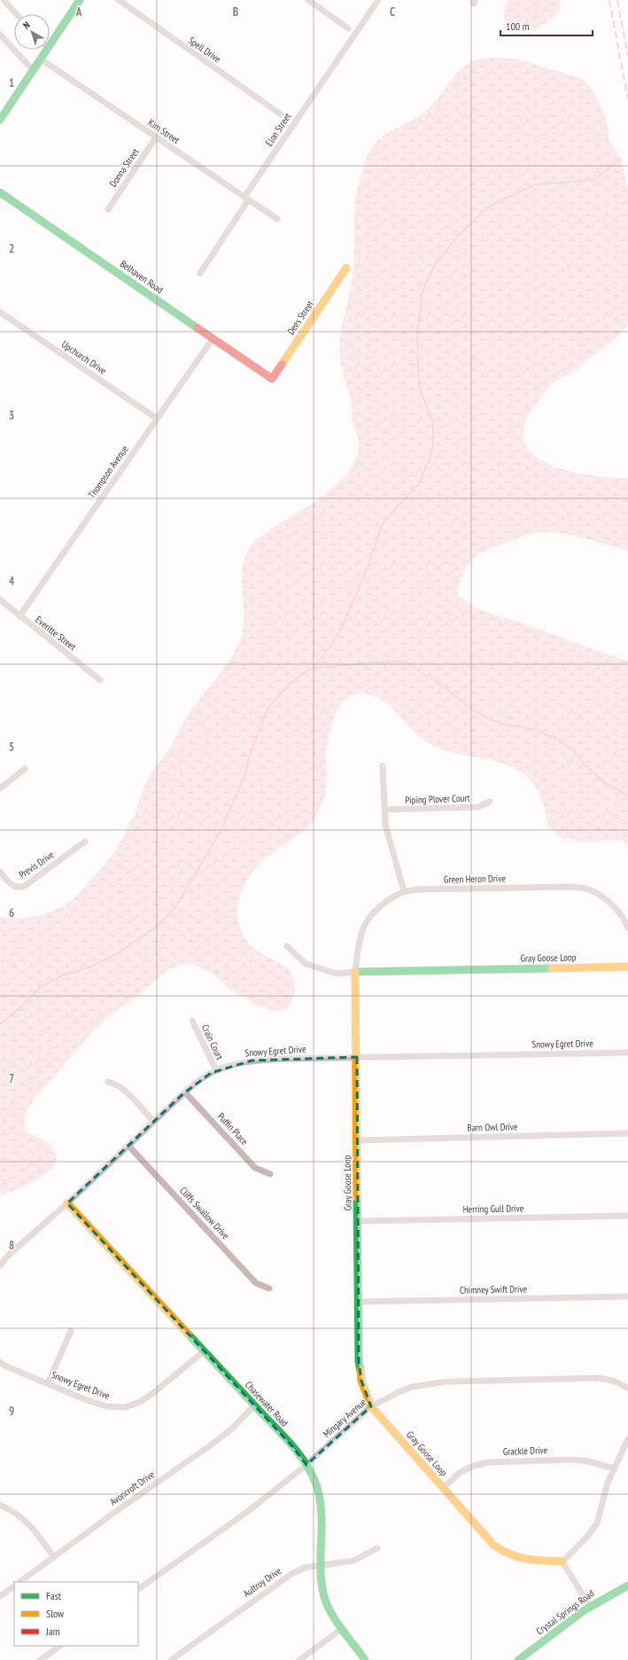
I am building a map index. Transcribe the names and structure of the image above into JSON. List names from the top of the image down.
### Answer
{
  "streets": {
    "street": [
      "Spell Drive",
      "Elon Street",
      "Kim Street",
      "Donna Street",
      "Belhaven Road",
      "Dees Street",
      "Upchurch Drive",
      "Thompson Avenue",
      "Everitte Street",
      "Piping Plover Court",
      "Previs Drive",
      "Green Heron Drive",
      "Gray Goose Loop",
      "Crain Court",
      "Snowy Egret Drive",
      "Barn Owl Drive",
      "Puffin Place",
      "Herring Gull Drive",
      "Cliffs Swallow Drive",
      "Chimney Swift Drive",
      "Chasewater Road",
      "Mingary Avenue",
      "Grackle Drive",
      "Avoncroft Drive",
      "Aultroy Drive",
      "Crystal Springs Road"
    ]
  },
  "crossings": [
    ["Elon Street", "Kim Street"],
    ["Kim Street", "Donna Street"],
    ["Belhaven Road", "Dees Street"],
    ["Belhaven Road", "Thompson Avenue"],
    ["Upchurch Drive", "Thompson Avenue"],
    ["Thompson Avenue", "Everitte Street"],
    ["Green Heron Drive", "Gray Goose Loop"],
    ["Gray Goose Loop", "Snowy Egret Drive"],
    ["Gray Goose Loop", "Barn Owl Drive"],
    ["Gray Goose Loop", "Herring Gull Drive"],
    ["Gray Goose Loop", "Chimney Swift Drive"],
    ["Gray Goose Loop", "Mingary Avenue"],
    ["Gray Goose Loop", "Grackle Drive"],
    ["Crain Court", "Snowy Egret Drive"],
    ["Snowy Egret Drive", "Puffin Place"],
    ["Snowy Egret Drive", "Cliffs Swallow Drive"],
    ["Snowy Egret Drive", "Chasewater Road"],
    ["Chasewater Road", "Mingary Avenue"],
    ["Chasewater Road", "Avoncroft Drive"],
    ["Chasewater Road", "Aultroy Drive"]
  ],
  "legend": ["Fast", "Slow", "Jam"],
  "scale_bar": "100 m",
  "north": "top left",
  "grid": {
    "columns": ["A", "B", "C"],
    "rows": [
      "1",
      "2",
      "3",
      "4",
      "5",
      "6",
      "7",
      "8",
      "9"
    ]
  }
}
